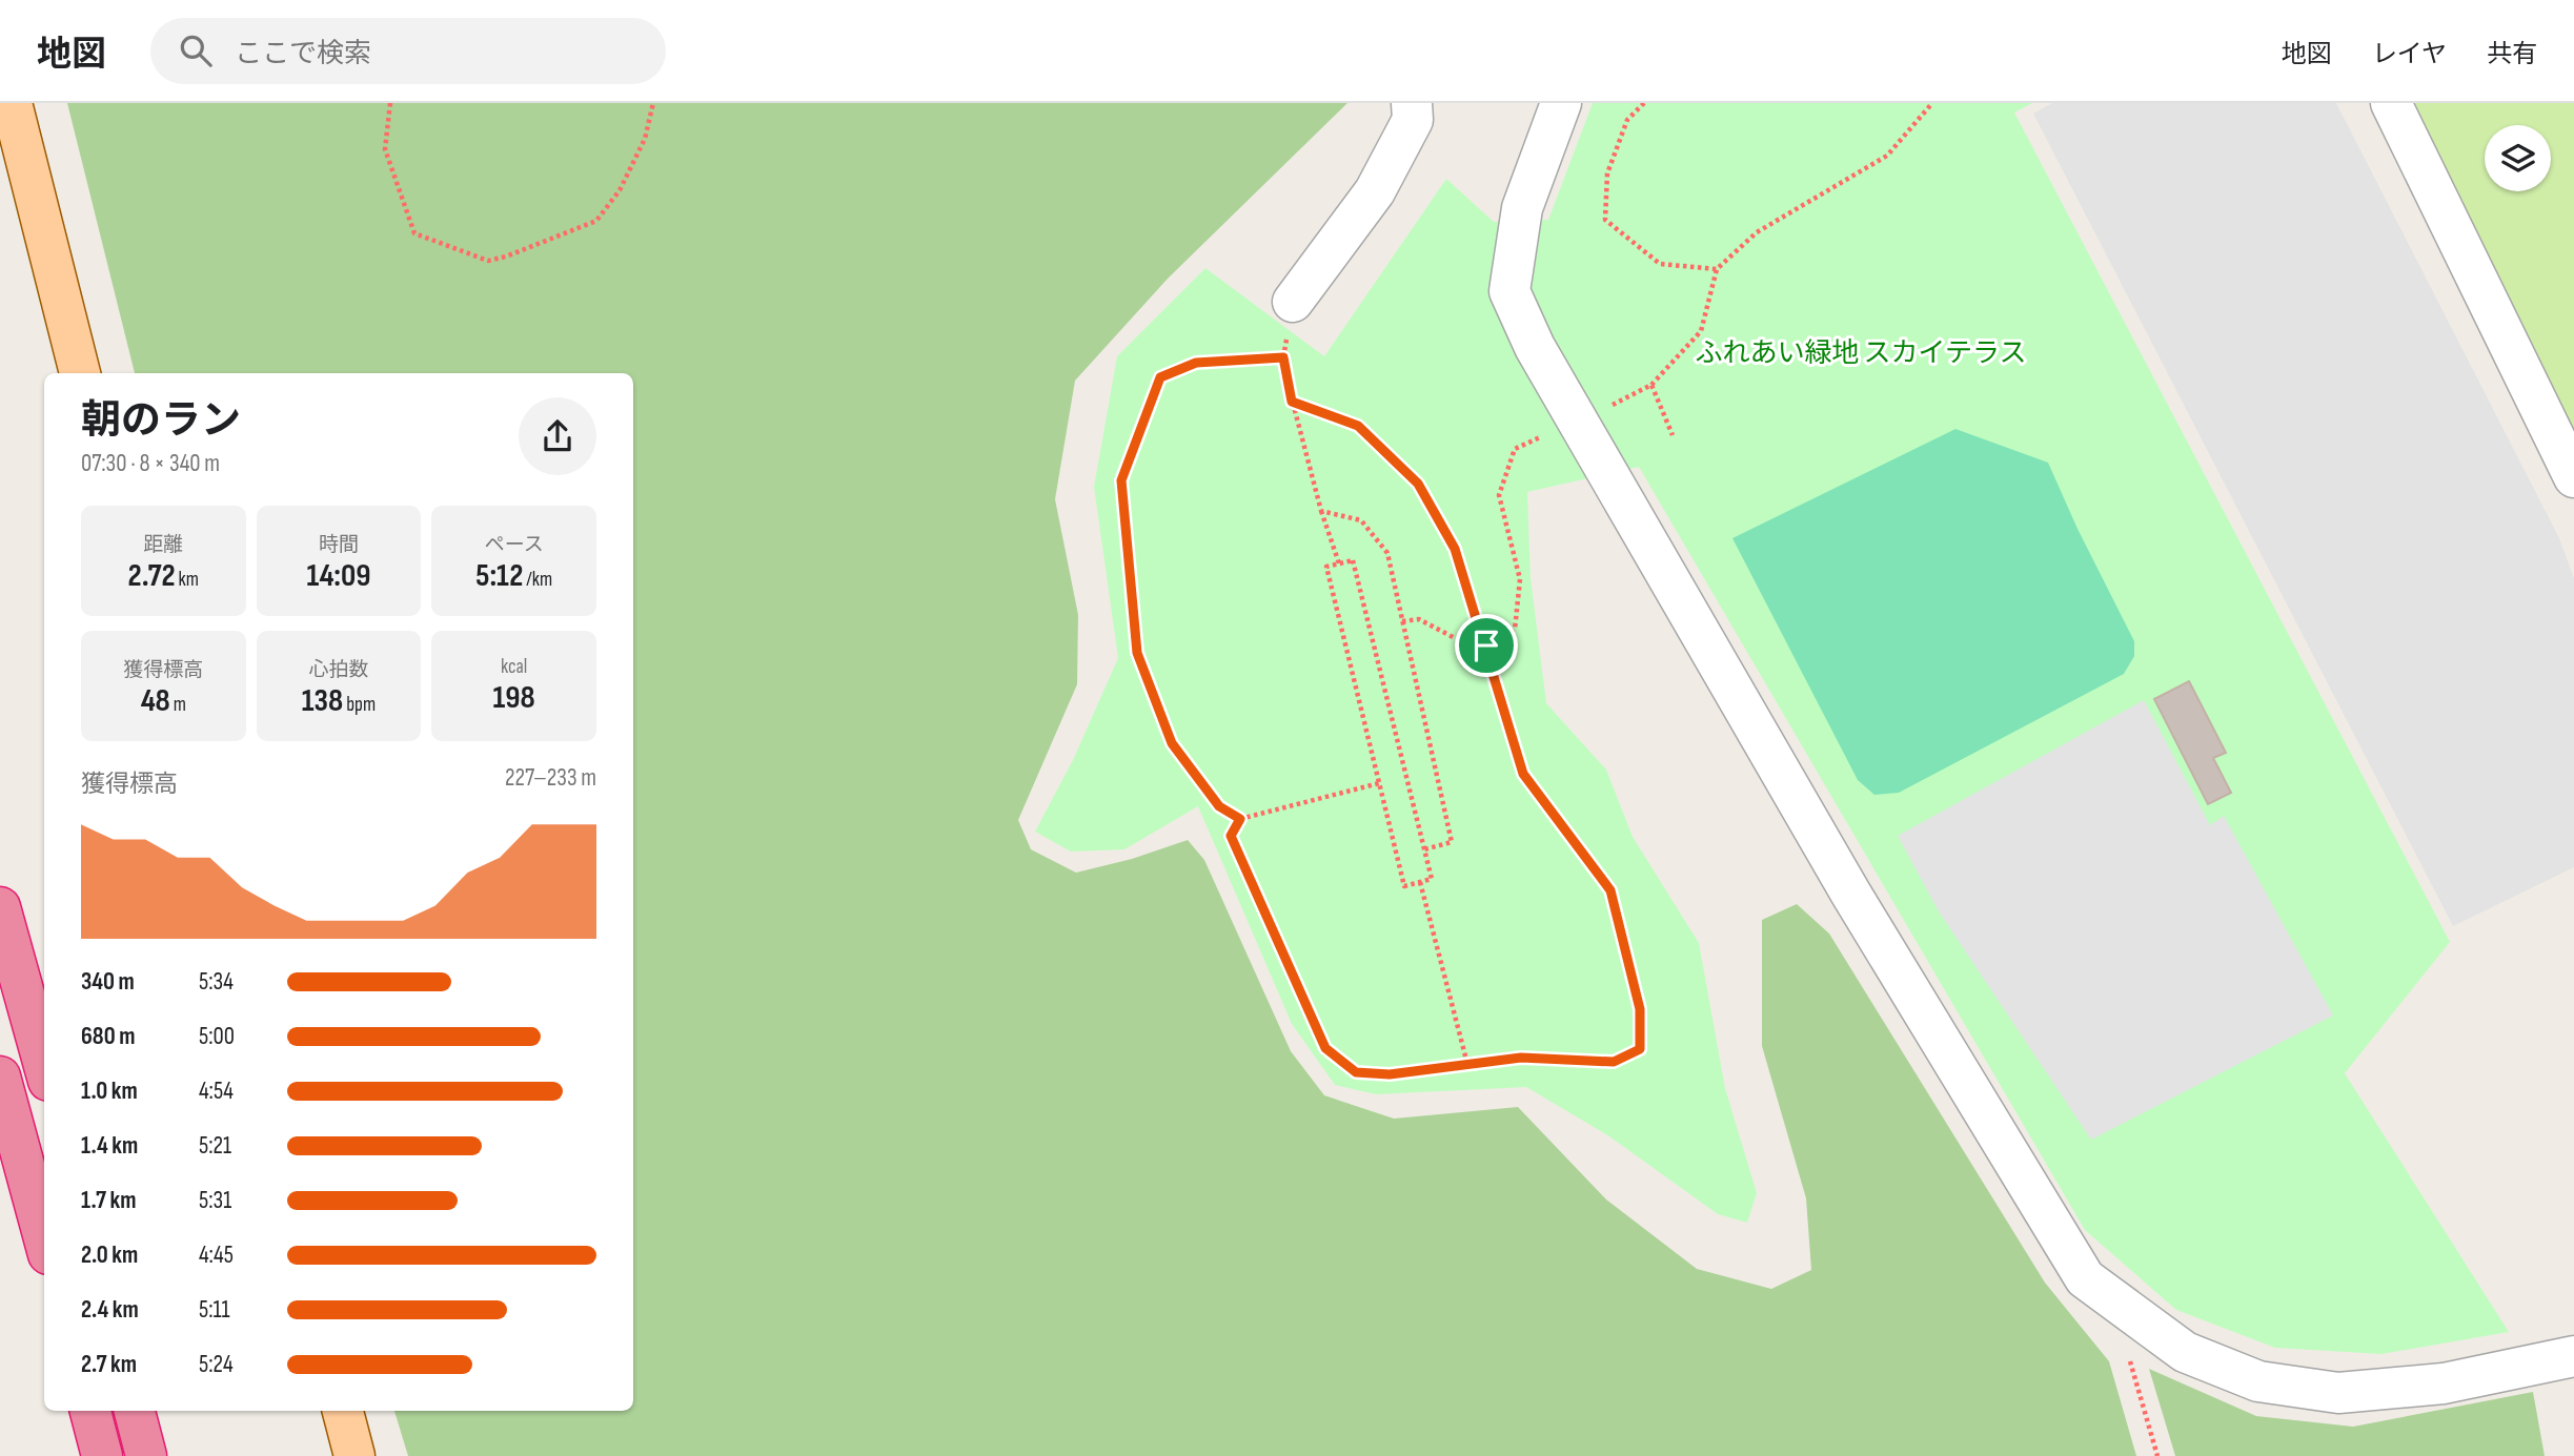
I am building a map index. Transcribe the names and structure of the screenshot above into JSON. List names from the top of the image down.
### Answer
{
  "parks": ["ふれあい緑地 スカイテラス"],
  "page": {
    "header": "地図",
    "search": "ここで検索",
    "nav": ["地図", "レイヤ", "共有"],
    "heading": ["朝のラン", "07:30 · 8 × 340 m"],
    "stats": [
      ["距離", "2.72 km"],
      ["時間", "14:09"],
      ["ペース", "5:12 /km"],
      ["獲得標高", "48 m"],
      ["心拍数", "138 bpm"],
      ["kcal", "198"]
    ],
    "chart": ["獲得標高", "227–233 m"],
    "list": [
      {
        "name": "340 m",
        "note": "5:34"
      },
      {
        "name": "680 m",
        "note": "5:00"
      },
      {
        "name": "1.0 km",
        "note": "4:54"
      },
      {
        "name": "1.4 km",
        "note": "5:21"
      },
      {
        "name": "1.7 km",
        "note": "5:31"
      },
      {
        "name": "2.0 km",
        "note": "4:45"
      },
      {
        "name": "2.4 km",
        "note": "5:11"
      },
      {
        "name": "2.7 km",
        "note": "5:24"
      }
    ]
  }
}
